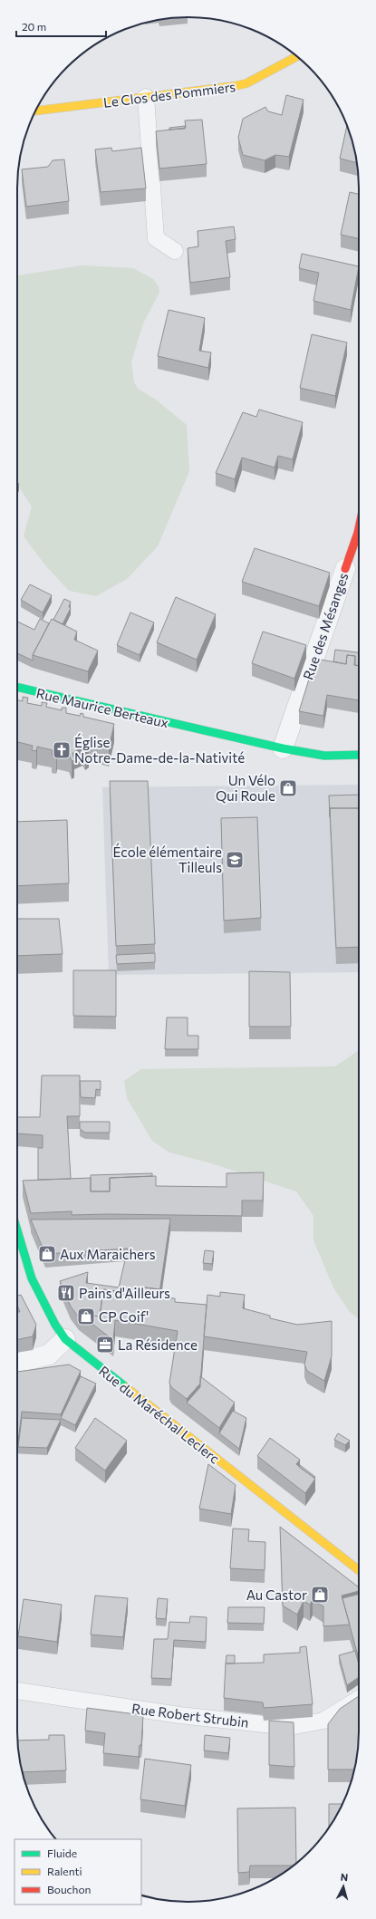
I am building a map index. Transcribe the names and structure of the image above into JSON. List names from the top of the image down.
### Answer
{
  "streets": {
    "street": [
      "Le Clos des Pommiers",
      "Rue des Mésanges",
      "Rue Maurice Berteaux",
      "Rue du Maréchal Leclerc"
    ],
    "lane": ["Rue Robert Strubin"]
  },
  "crossings": [
    ["Rue des Mésanges", "Rue Maurice Berteaux"]
  ],
  "places": {
    "church": ["Église Notre-Dame-de-la-Nativité"],
    "shop": [
      "Un Vélo Qui Roule",
      "Aux Maraichers",
      "CP Coif'",
      "Au Castor"
    ],
    "school or university": ["École élémentaire Tilleuls"],
    "restaurant": ["Pains d'Ailleurs"],
    "office": ["La Résidence"]
  },
  "legend": ["Fluide", "Ralenti", "Bouchon"],
  "scale_bar": "20 m",
  "north": "top"
}
